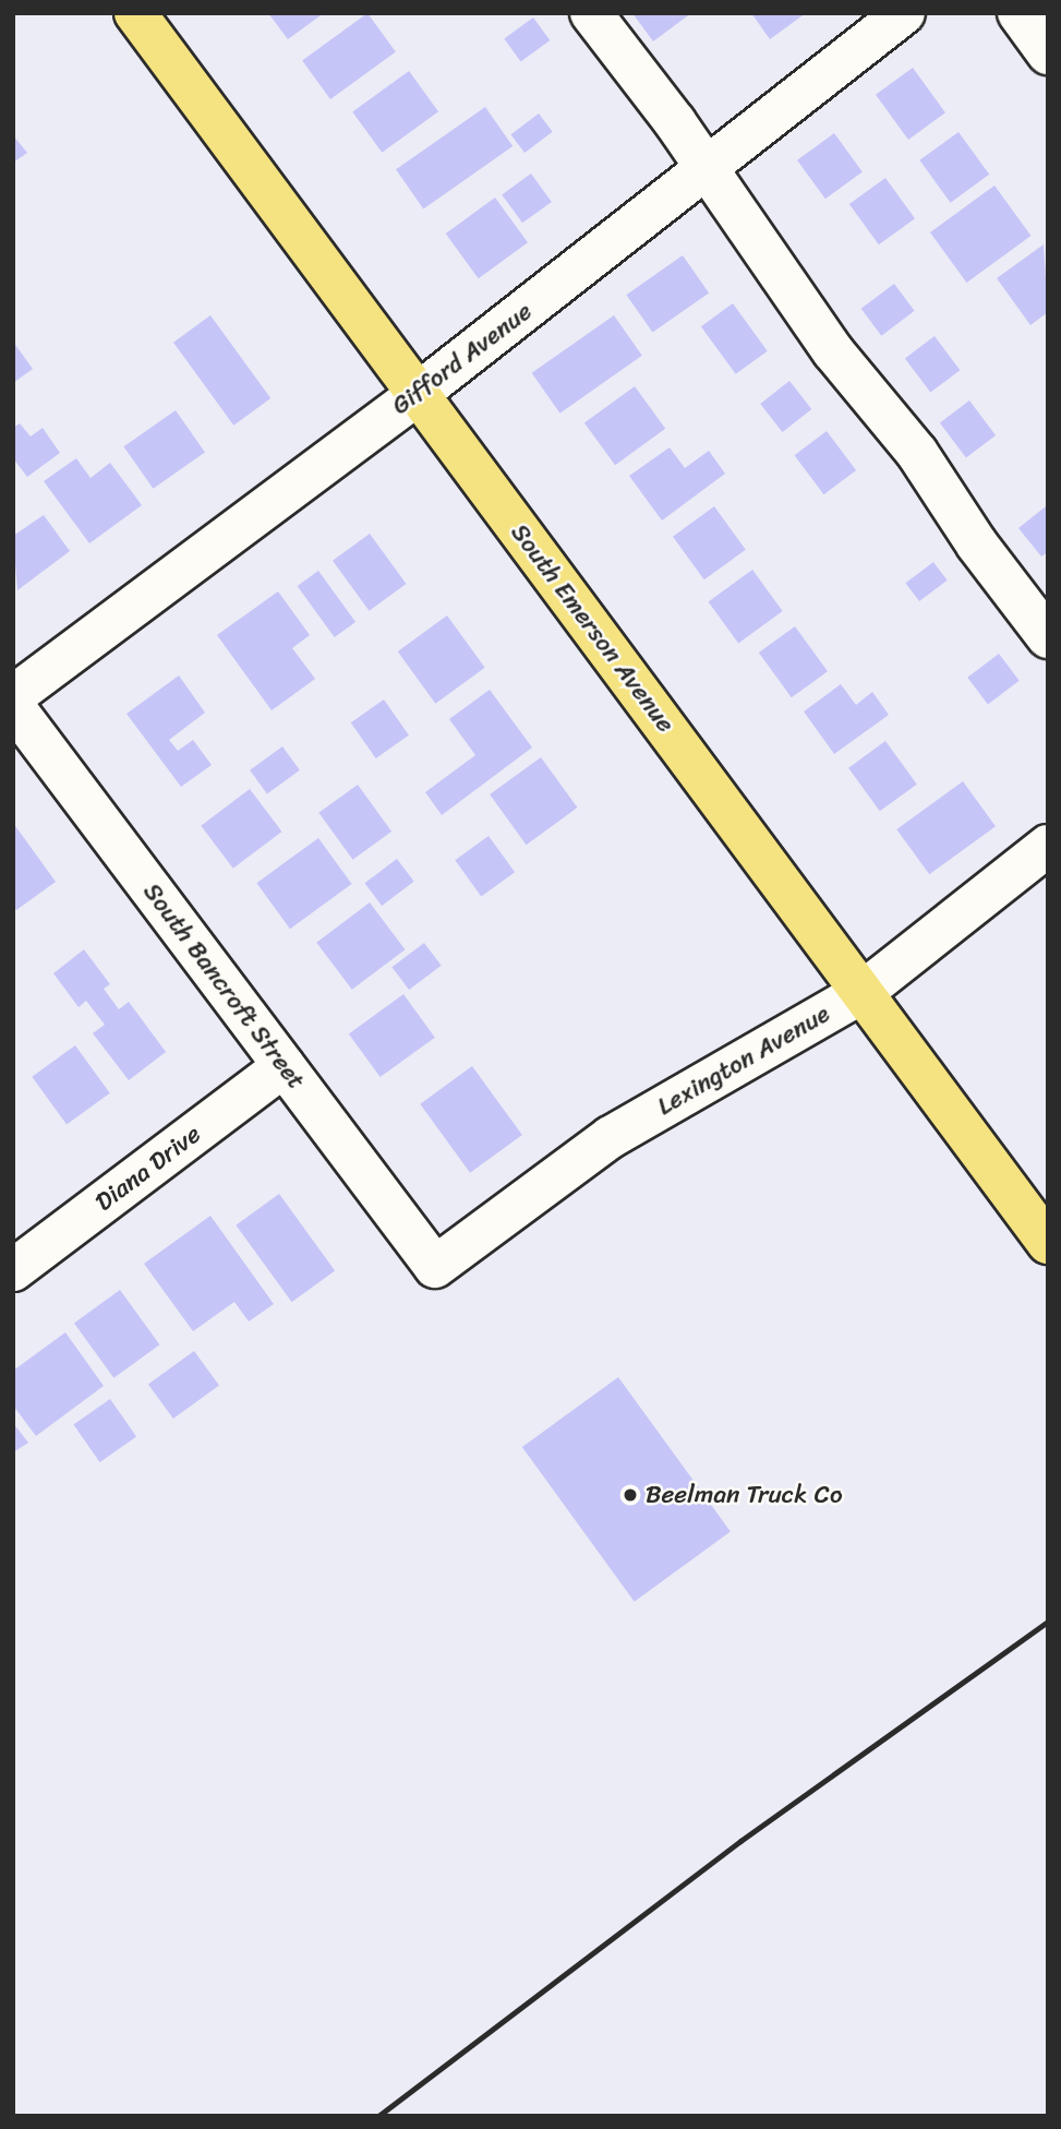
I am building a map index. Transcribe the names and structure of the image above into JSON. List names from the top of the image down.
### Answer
{
  "streets": {
    "main road": ["South Emerson Avenue"],
    "street": [
      "Gifford Avenue",
      "South Bancroft Street",
      "Lexington Avenue",
      "Diana Drive"
    ]
  },
  "crossings": [
    ["Gifford Avenue", "South Emerson Avenue"],
    ["South Emerson Avenue", "Lexington Avenue"],
    ["South Bancroft Street", "Lexington Avenue"],
    ["South Bancroft Street", "Diana Drive"]
  ],
  "places": ["Beelman Truck Co"]
}
